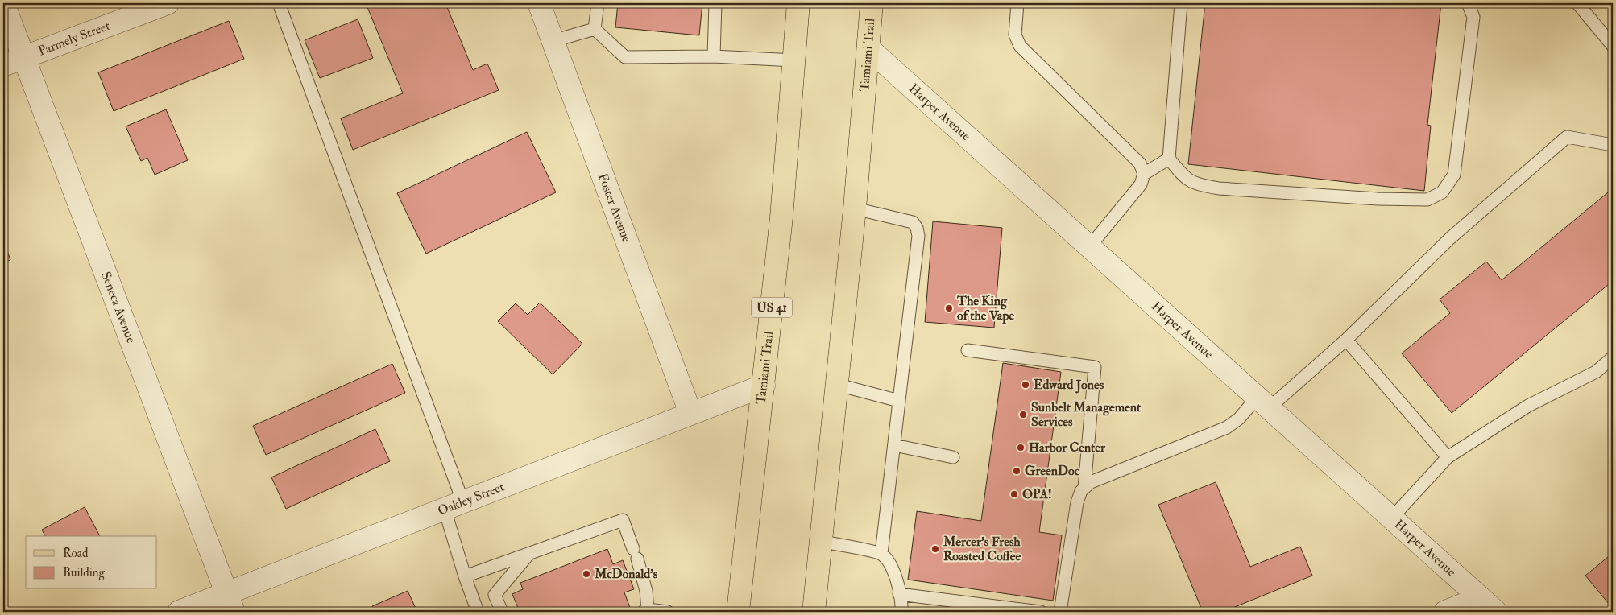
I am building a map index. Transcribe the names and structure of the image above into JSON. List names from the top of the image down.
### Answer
{
  "streets": {
    "main road": ["Tamiami Trail", "US 41"],
    "street": [
      "Parmely Street",
      "Harper Avenue",
      "Foster Avenue",
      "Seneca Avenue",
      "Oakley Street"
    ]
  },
  "crossings": [
    ["Parmely Street", "Seneca Avenue"],
    ["Tamiami Trail", "Harper Avenue"],
    ["Tamiami Trail", "Oakley Street"],
    ["Foster Avenue", "Oakley Street"],
    ["Seneca Avenue", "Oakley Street"]
  ],
  "places": [
    "The King of the Vape",
    "Edward Jones",
    "Sunbelt Management Services",
    "Harbor Center",
    "GreenDoc",
    "OPA!",
    "Mercer's Fresh Roasted Coffee",
    "McDonald's"
  ],
  "legend": ["Road", "Building"]
}
